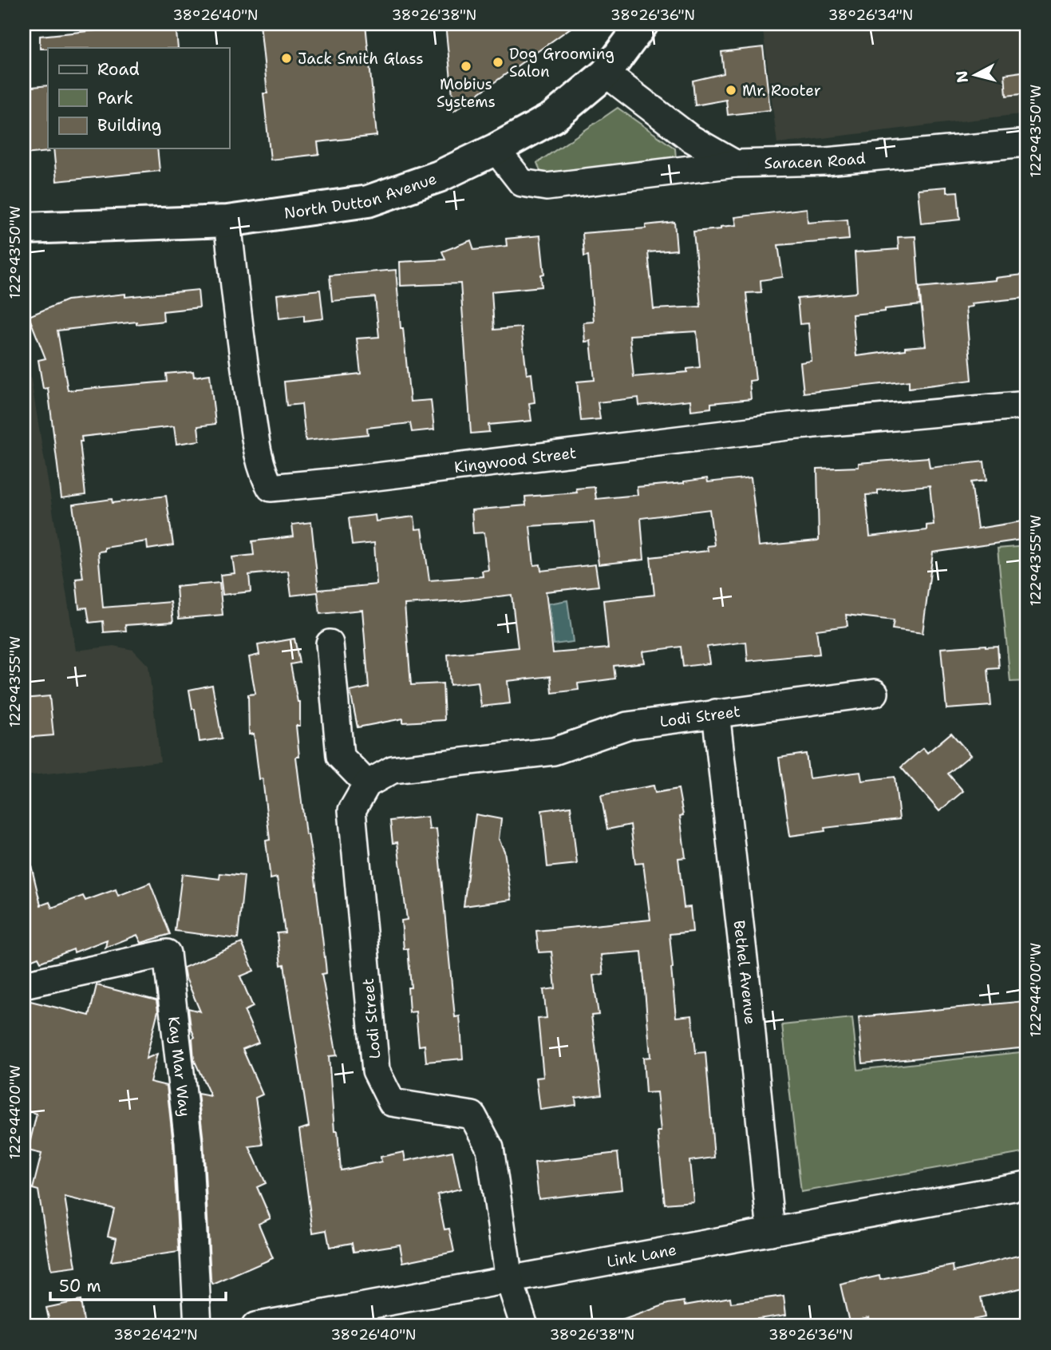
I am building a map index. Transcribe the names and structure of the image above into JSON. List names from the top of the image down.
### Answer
{
  "streets": {
    "main road": ["North Dutton Avenue"],
    "street": [
      "Saracen Road",
      "Kingwood Street",
      "Lodi Street",
      "Bethel Avenue",
      "Kay Mar Way",
      "Link Lane"
    ]
  },
  "crossings": [
    ["Saracen Road", "North Dutton Avenue"],
    ["North Dutton Avenue", "Kingwood Street"],
    ["Lodi Street", "Bethel Avenue"],
    ["Lodi Street", "Link Lane"],
    ["Bethel Avenue", "Link Lane"]
  ],
  "places": [
    "Jack Smith Glass",
    "Dog Grooming Salon",
    "Mobius Systems",
    "Mr. Rooter"
  ],
  "legend": ["Road", "Park", "Building"],
  "scale_bar": "50 m",
  "north": "left",
  "coordinates": [
    "38°26'40\"N",
    "38°26'38\"N",
    "38°26'36\"N",
    "38°26'34\"N",
    "122°43'50\"W",
    "122°43'55\"W",
    "122°44'00\"W",
    "38°26'42\"N"
  ]
}
